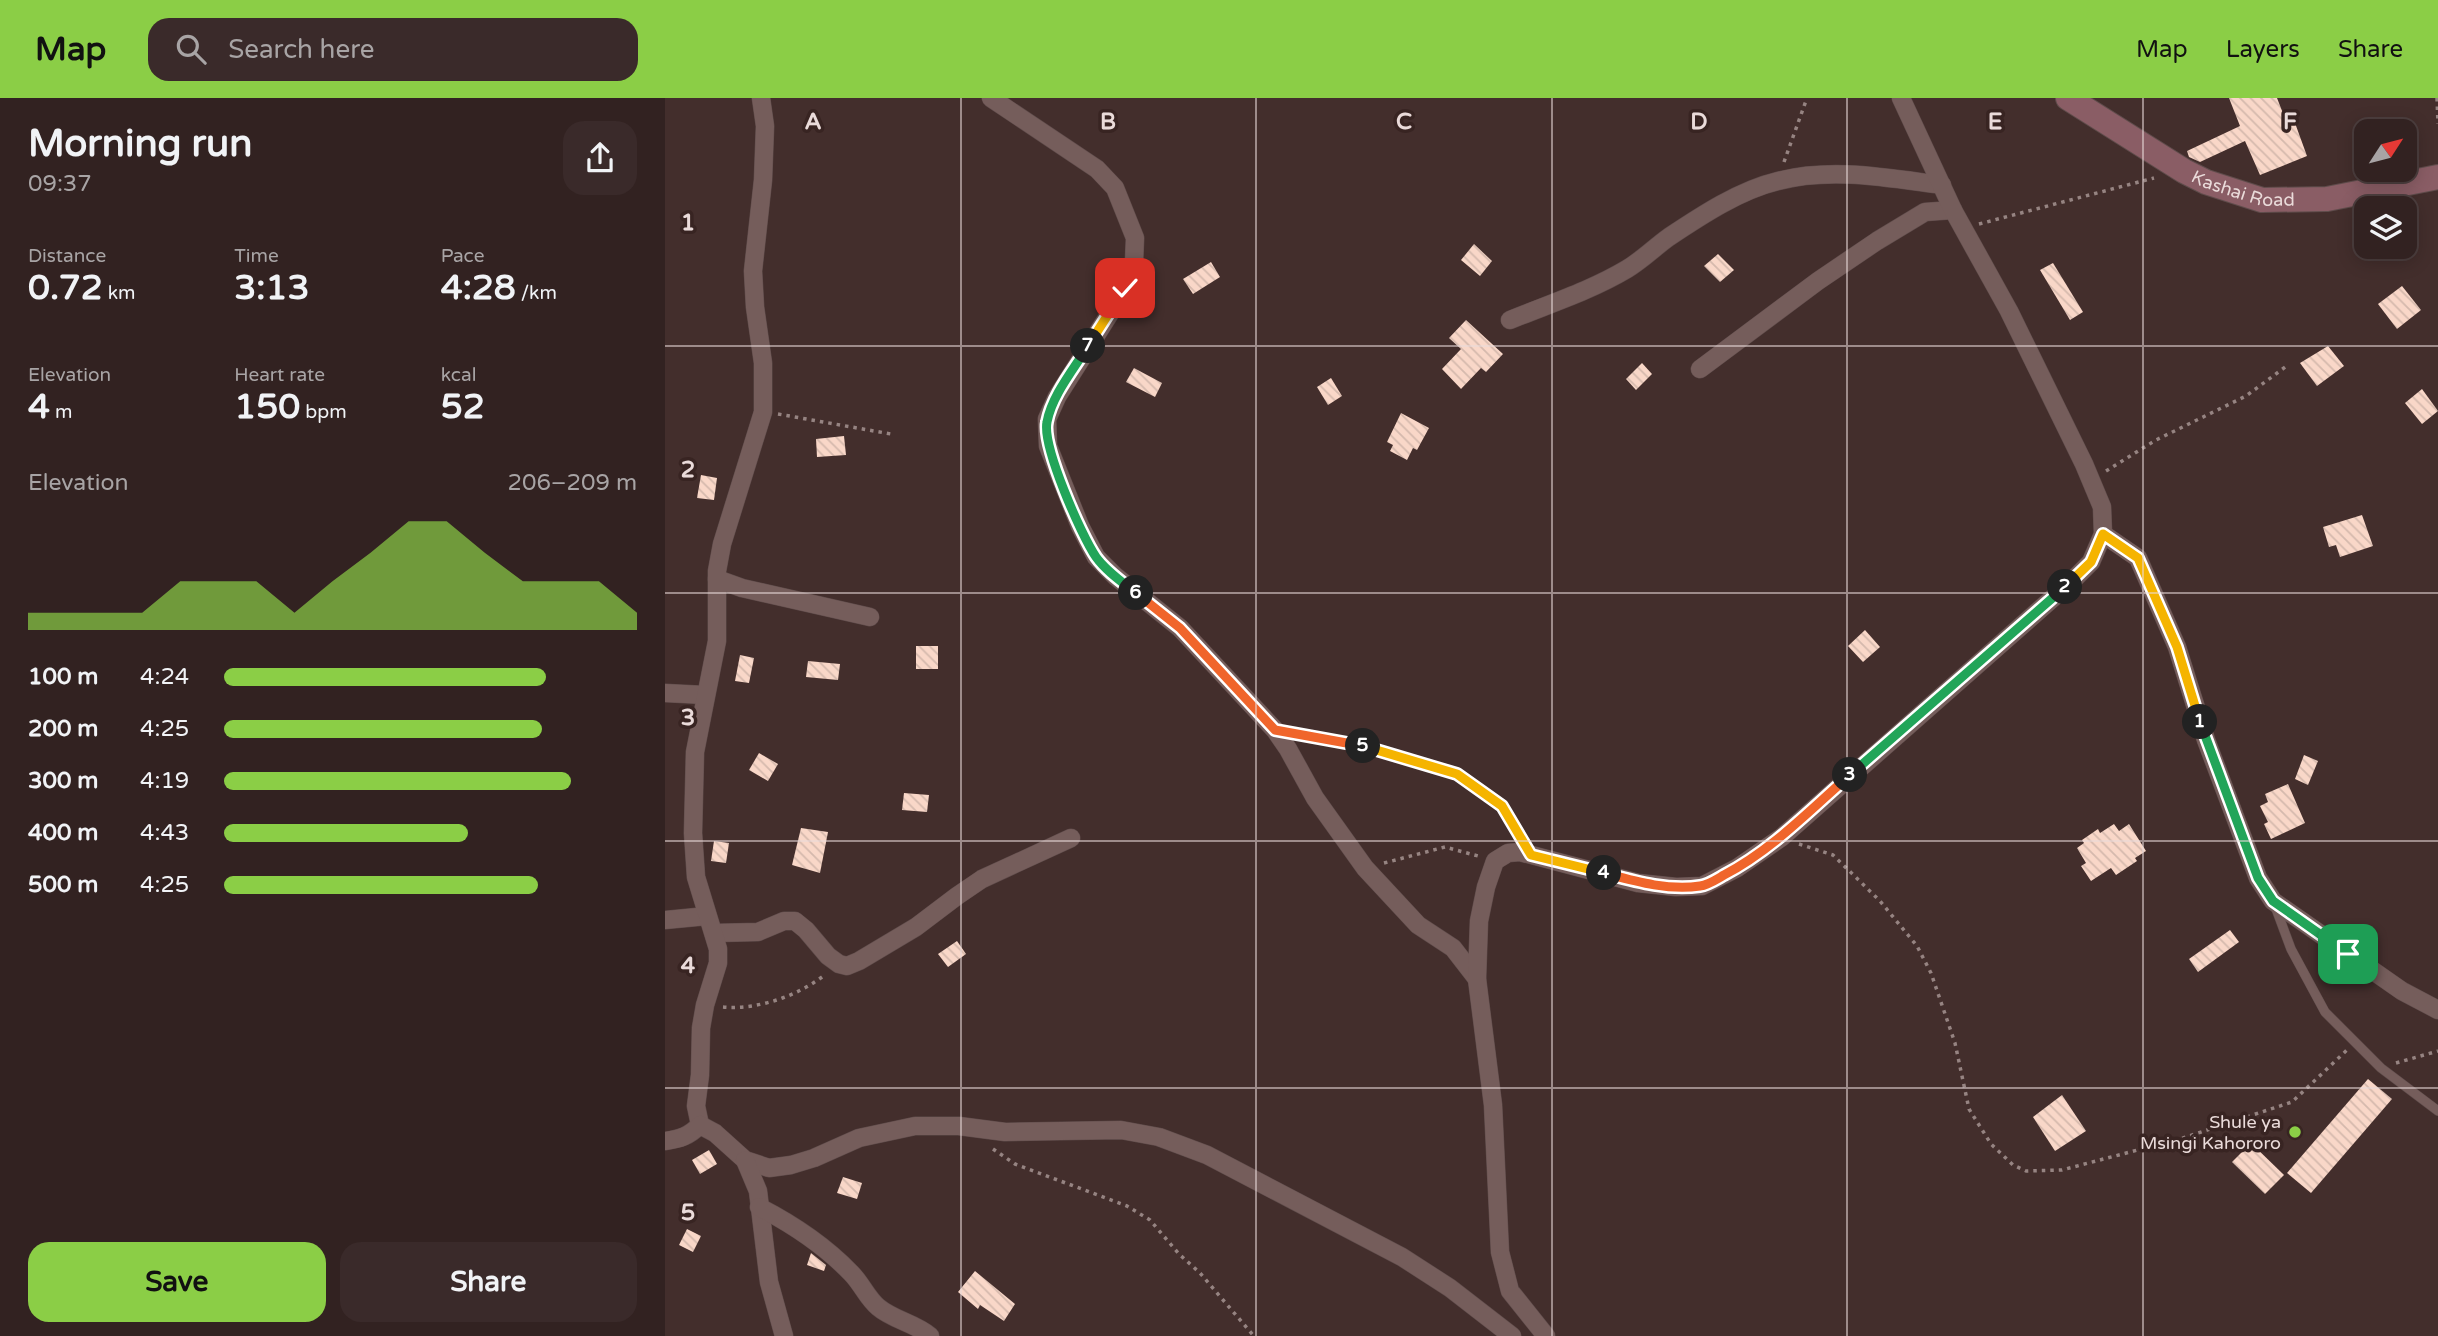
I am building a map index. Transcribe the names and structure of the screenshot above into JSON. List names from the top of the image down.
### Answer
{
  "streets": {
    "street": ["Kashai Road"]
  },
  "places": ["Shule ya Msingi Kahororo"],
  "north": "top right",
  "page": {
    "header": "Map",
    "search": "Search here",
    "nav": ["Map", "Layers", "Share"],
    "heading": ["Morning run", "09:37"],
    "stats": [
      ["Distance", "0.72 km"],
      ["Time", "3:13"],
      ["Pace", "4:28 /km"],
      ["Elevation", "4 m"],
      ["Heart rate", "150 bpm"],
      ["kcal", "52"]
    ],
    "pins": [
      "7",
      "2",
      "6",
      "1",
      "5",
      "3",
      "4"
    ],
    "chart": ["Elevation", "206–209 m"],
    "list": [
      {
        "name": "100 m",
        "note": "4:24"
      },
      {
        "name": "200 m",
        "note": "4:25"
      },
      {
        "name": "300 m",
        "note": "4:19"
      },
      {
        "name": "400 m",
        "note": "4:43"
      },
      {
        "name": "500 m",
        "note": "4:25"
      }
    ],
    "buttons": ["Save", "Share"]
  },
  "grid": {
    "columns": [
      "A",
      "B",
      "C",
      "D",
      "E",
      "F"
    ],
    "rows": [
      "1",
      "2",
      "3",
      "4",
      "5"
    ]
  }
}
